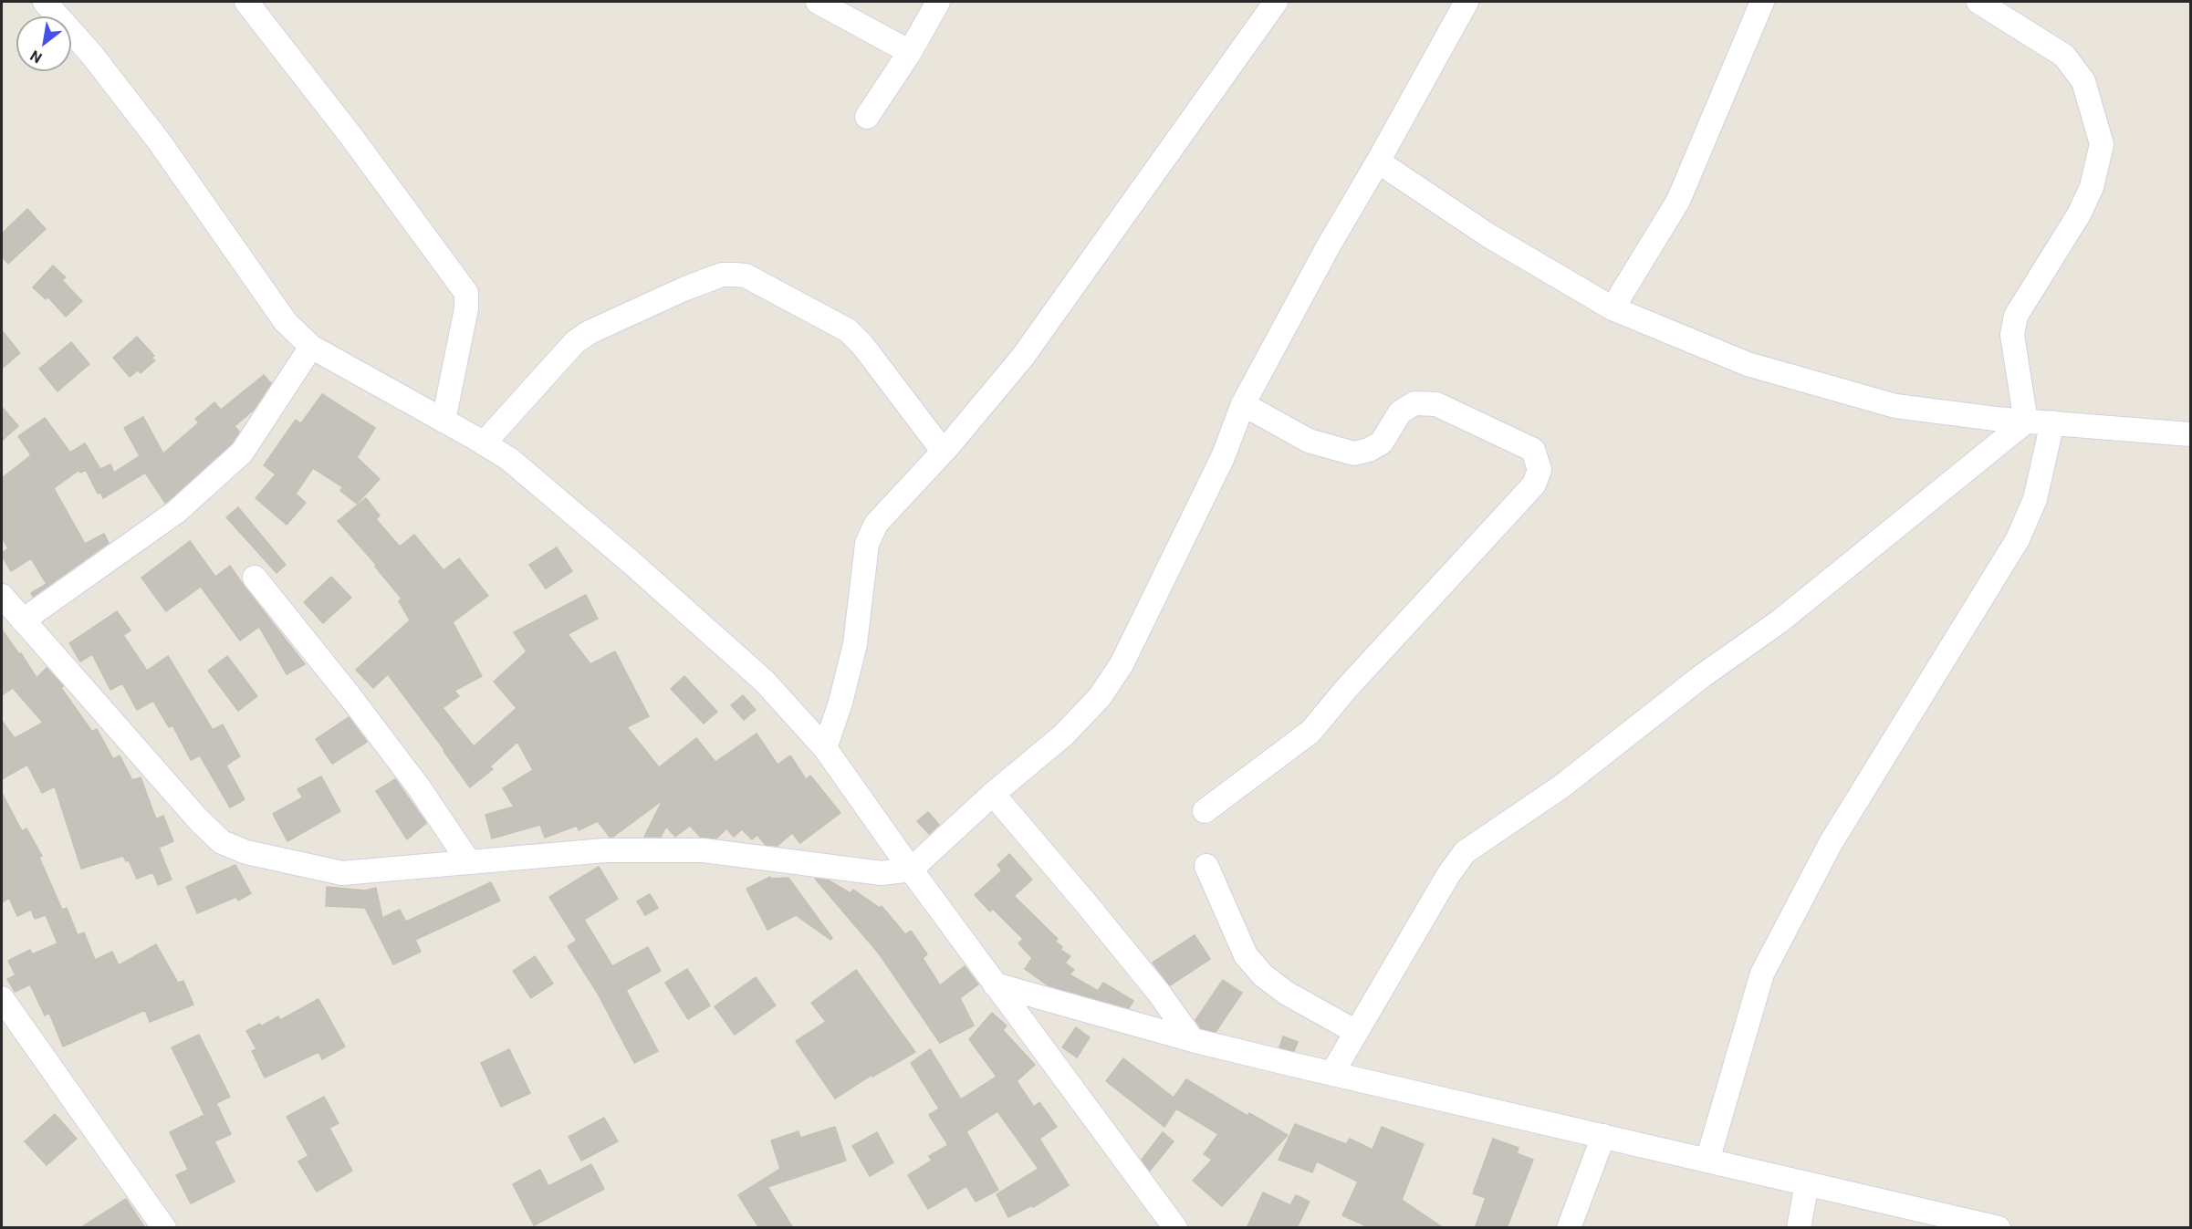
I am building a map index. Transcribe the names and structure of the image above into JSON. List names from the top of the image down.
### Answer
{
  "north": "bottom left"
}
